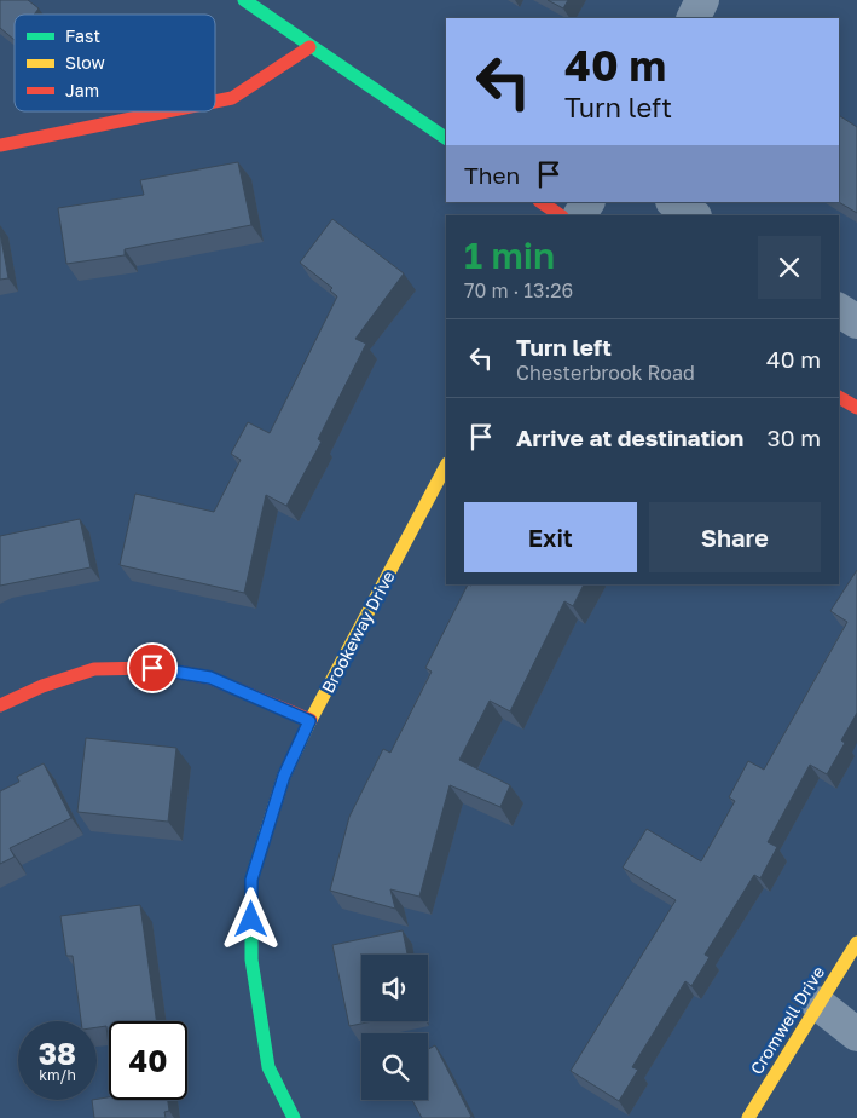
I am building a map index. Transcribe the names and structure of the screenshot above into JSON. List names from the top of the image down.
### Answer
{
  "streets": {
    "street": ["Brookeway Drive", "Cromwell Drive"]
  },
  "legend": ["Fast", "Slow", "Jam"],
  "page": {
    "turn": ["40 m", "Turn left"],
    "then": "Then",
    "heading": ["1 min", "70 m · 13:26"],
    "list": [
      {
        "name": "Turn left",
        "note": "Chesterbrook Road",
        "value": "40 m"
      },
      {
        "name": "Arrive at destination",
        "value": "30 m"
      }
    ],
    "buttons": ["Exit", "Share"],
    "speed": "38 km/h",
    "limit": "40"
  }
}
